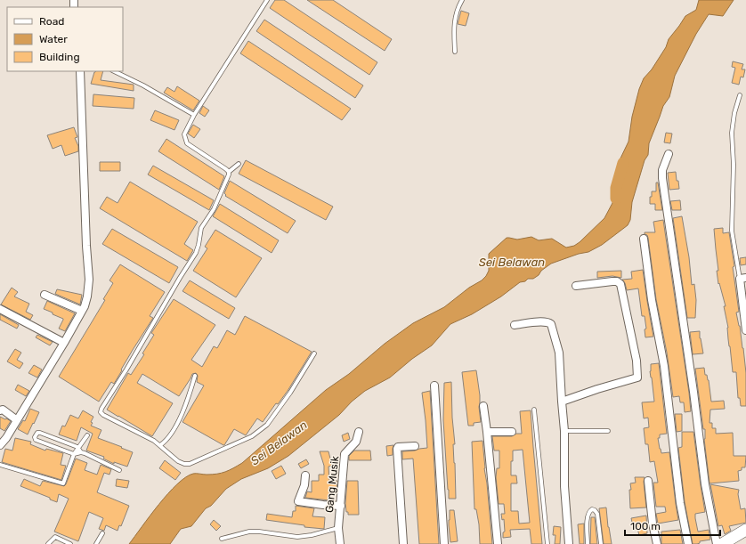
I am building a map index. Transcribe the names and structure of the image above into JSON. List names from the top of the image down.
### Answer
{
  "streets": {
    "street": ["Gang Musik"]
  },
  "water": ["Sei Belawan"],
  "legend": ["Road", "Water", "Building"],
  "scale_bar": "100 m"
}
